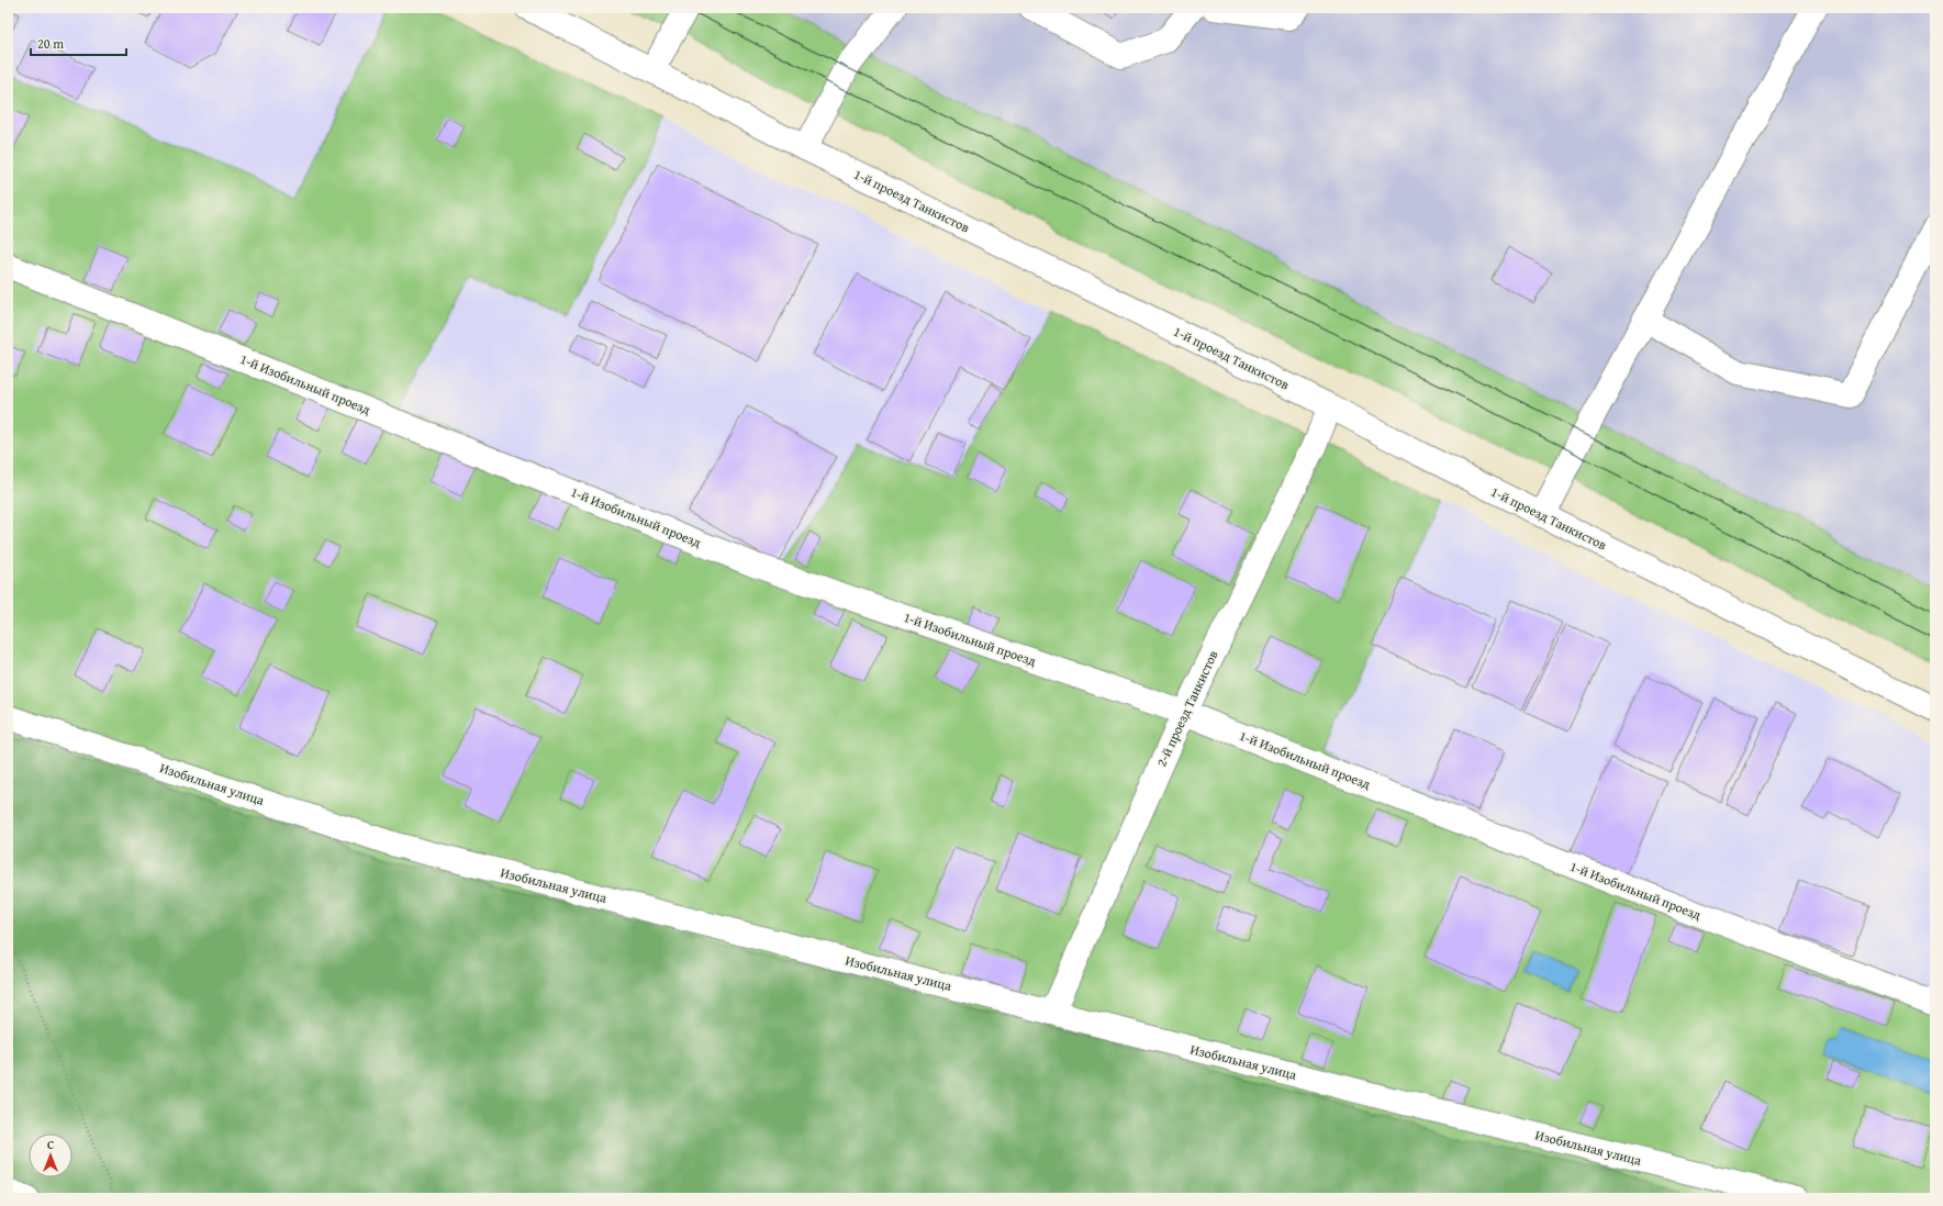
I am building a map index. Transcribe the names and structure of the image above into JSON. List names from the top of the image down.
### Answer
{
  "streets": {
    "street": [
      "1-й проезд Танкистов",
      "1-й Изобильный проезд",
      "2-й проезд Танкистов",
      "Изобильная улица"
    ]
  },
  "crossings": [
    ["1-й проезд Танкистов", "2-й проезд Танкистов"],
    ["1-й Изобильный проезд", "2-й проезд Танкистов"],
    ["2-й проезд Танкистов", "Изобильная улица"]
  ],
  "scale_bar": "20 m",
  "north": "top"
}
